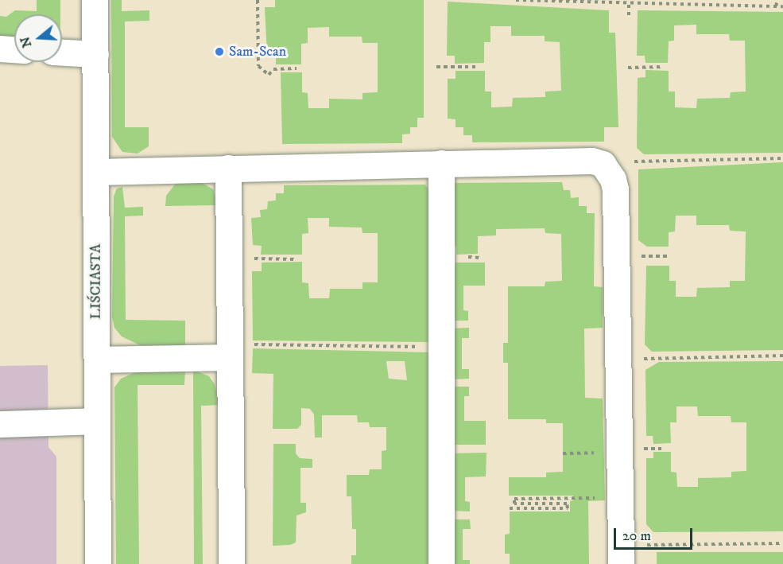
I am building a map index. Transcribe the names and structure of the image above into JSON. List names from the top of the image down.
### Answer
{
  "streets": {
    "street": ["LIŚCIASTA"]
  },
  "places": ["Sam-Scan"],
  "scale_bar": "20 m",
  "north": "left"
}
